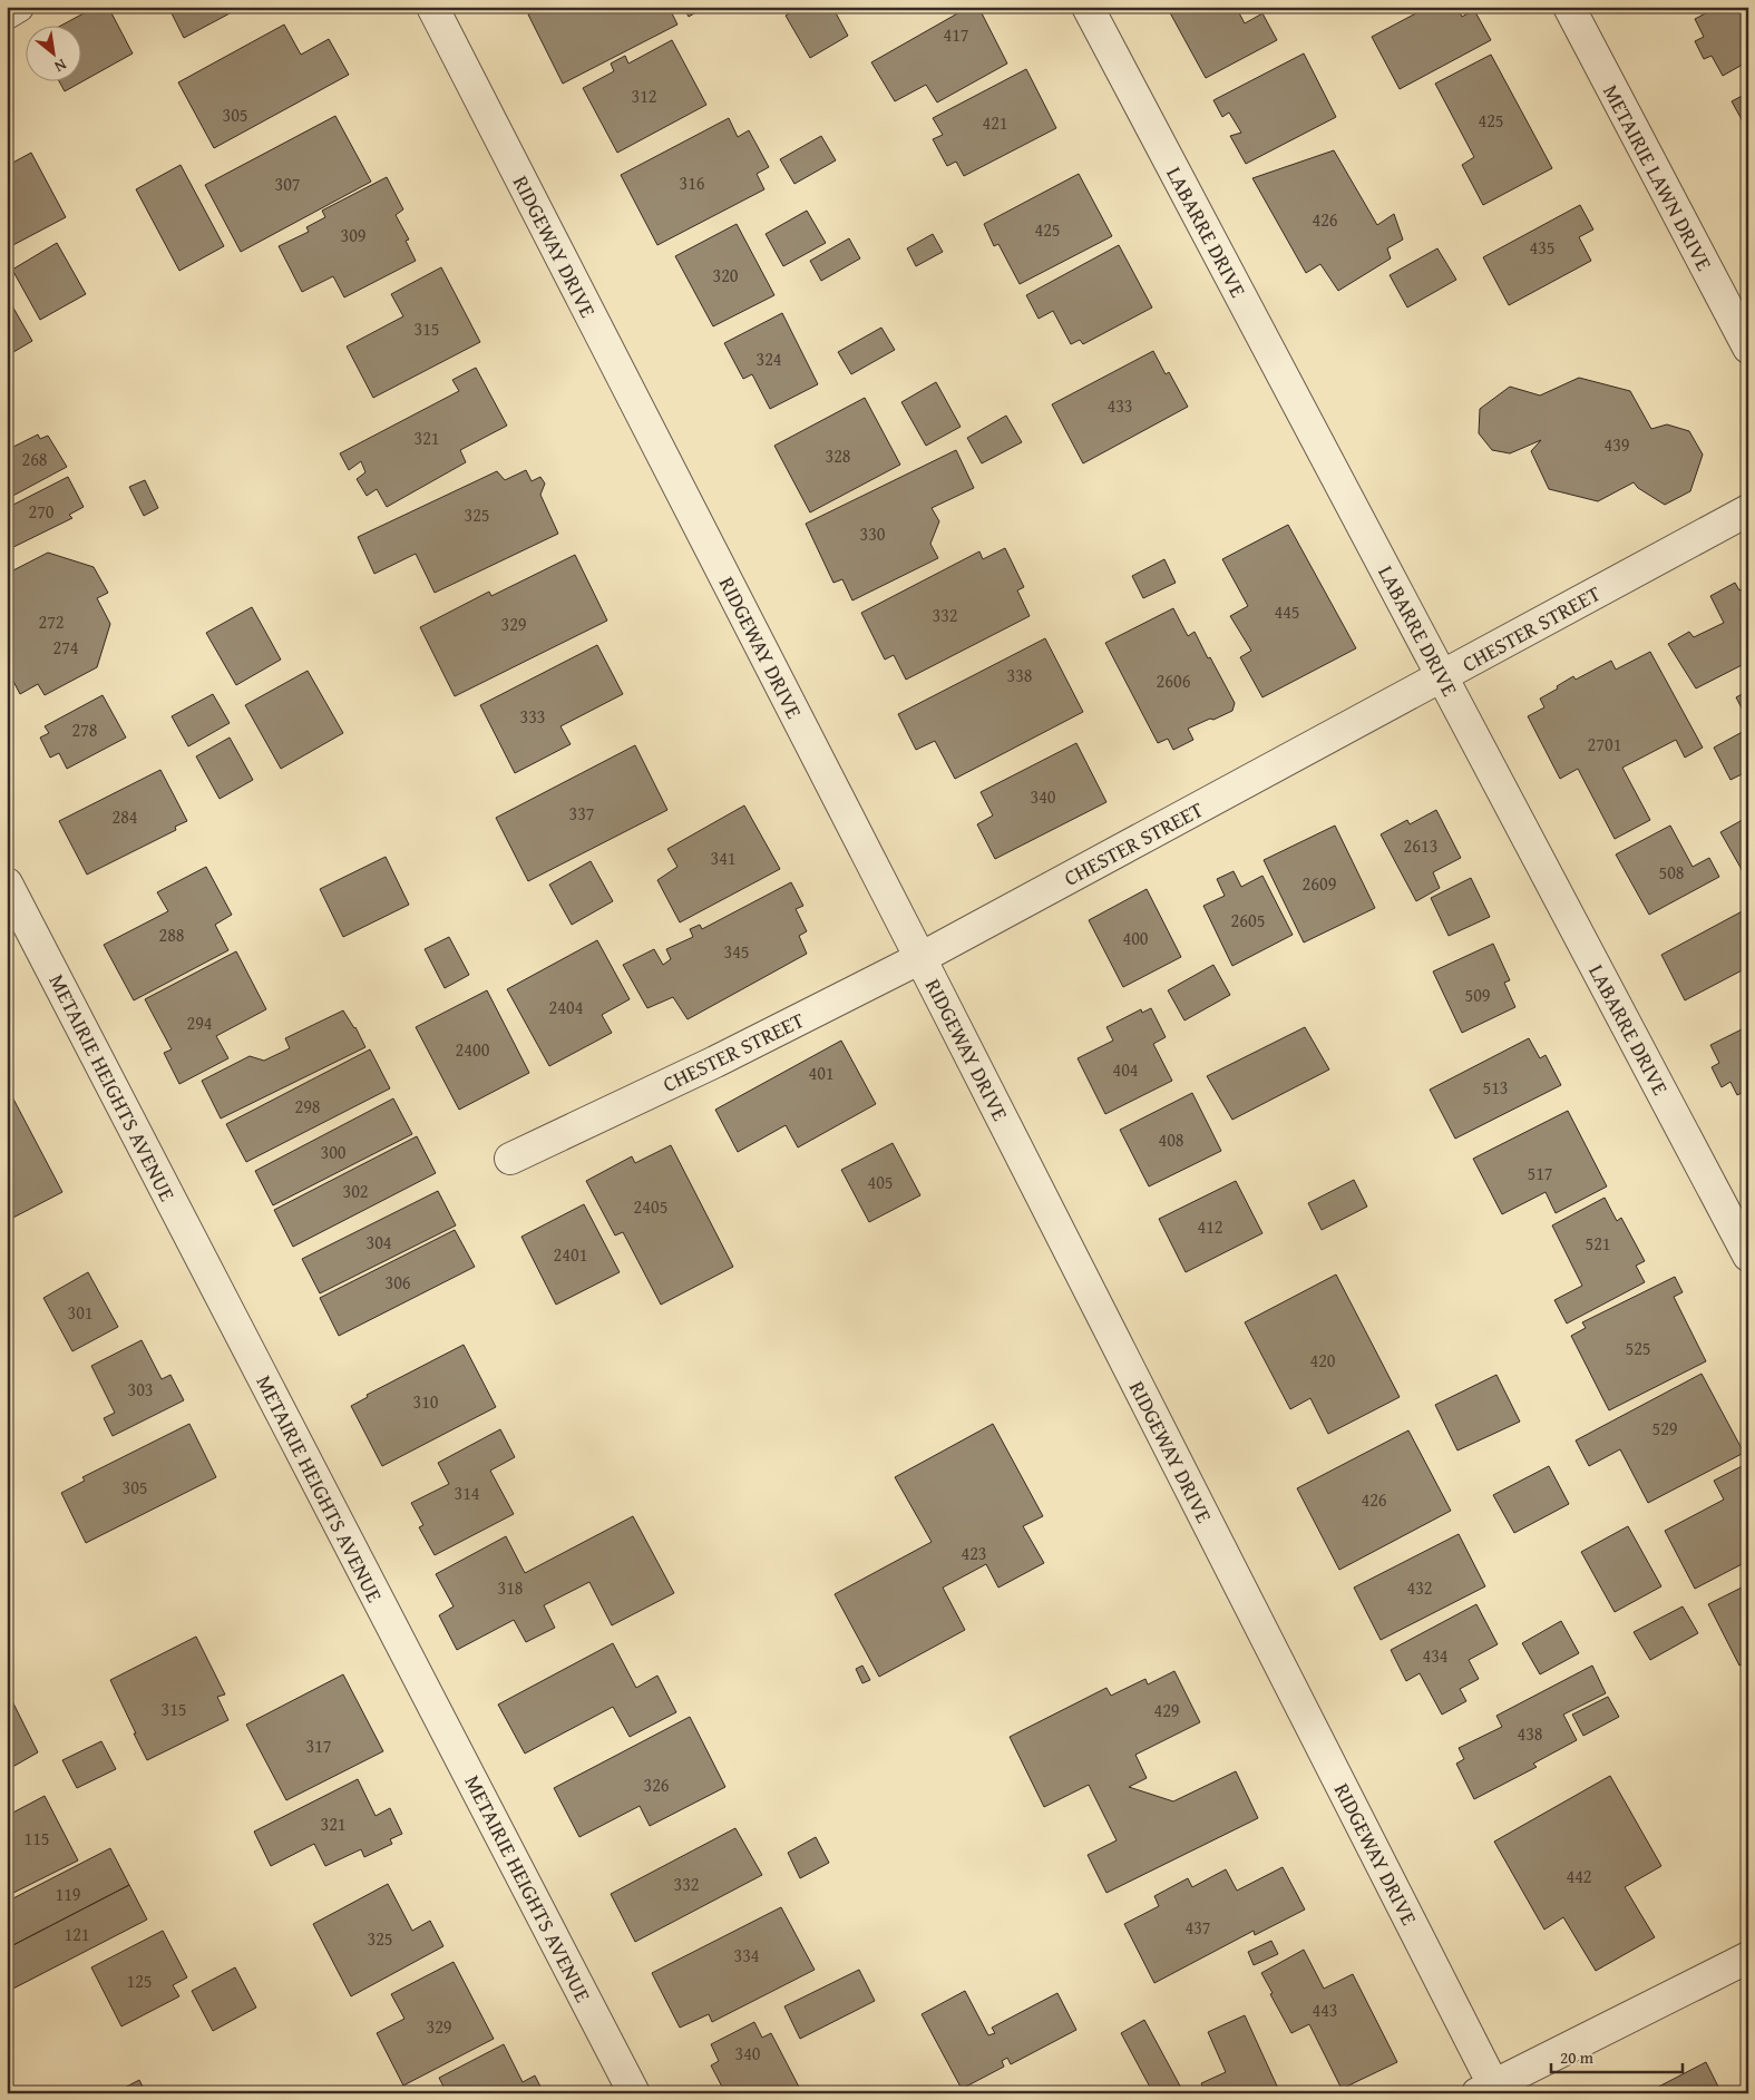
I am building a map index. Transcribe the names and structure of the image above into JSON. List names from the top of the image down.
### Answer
{
  "streets": {
    "street": [
      "METAIRIE LAWN DRIVE",
      "LABARRE DRIVE",
      "RIDGEWAY DRIVE",
      "CHESTER STREET",
      "METAIRIE HEIGHTS AVENUE"
    ]
  },
  "crossings": [
    ["LABARRE DRIVE", "CHESTER STREET"],
    ["RIDGEWAY DRIVE", "CHESTER STREET"]
  ],
  "house_numbers": [
    "417",
    "312",
    "305",
    "425",
    "421",
    "316",
    "307",
    "426",
    "425",
    "309",
    "435",
    "320",
    "315",
    "324",
    "433",
    "321",
    "439",
    "328",
    "268",
    "270",
    "325",
    "330",
    "445",
    "332",
    "272",
    "329",
    "274",
    "338",
    "2606",
    "333",
    "278",
    "2701",
    "340",
    "337",
    "284",
    "2613",
    "341",
    "508",
    "2609",
    "2605",
    "288",
    "400",
    "345",
    "509",
    "2404",
    "294",
    "2400",
    "404",
    "401",
    "513",
    "298",
    "408",
    "300",
    "517",
    "405",
    "302",
    "2405",
    "412",
    "304",
    "521",
    "2401",
    "306",
    "301",
    "525",
    "420",
    "303",
    "310",
    "529",
    "305",
    "314",
    "426",
    "423",
    "318",
    "432",
    "434",
    "315",
    "429",
    "438",
    "317",
    "326",
    "321",
    "115",
    "442",
    "332",
    "119",
    "437",
    "121",
    "325",
    "334",
    "125",
    "443",
    "329",
    "340"
  ],
  "scale_bar": "20 m",
  "north": "bottom right"
}
